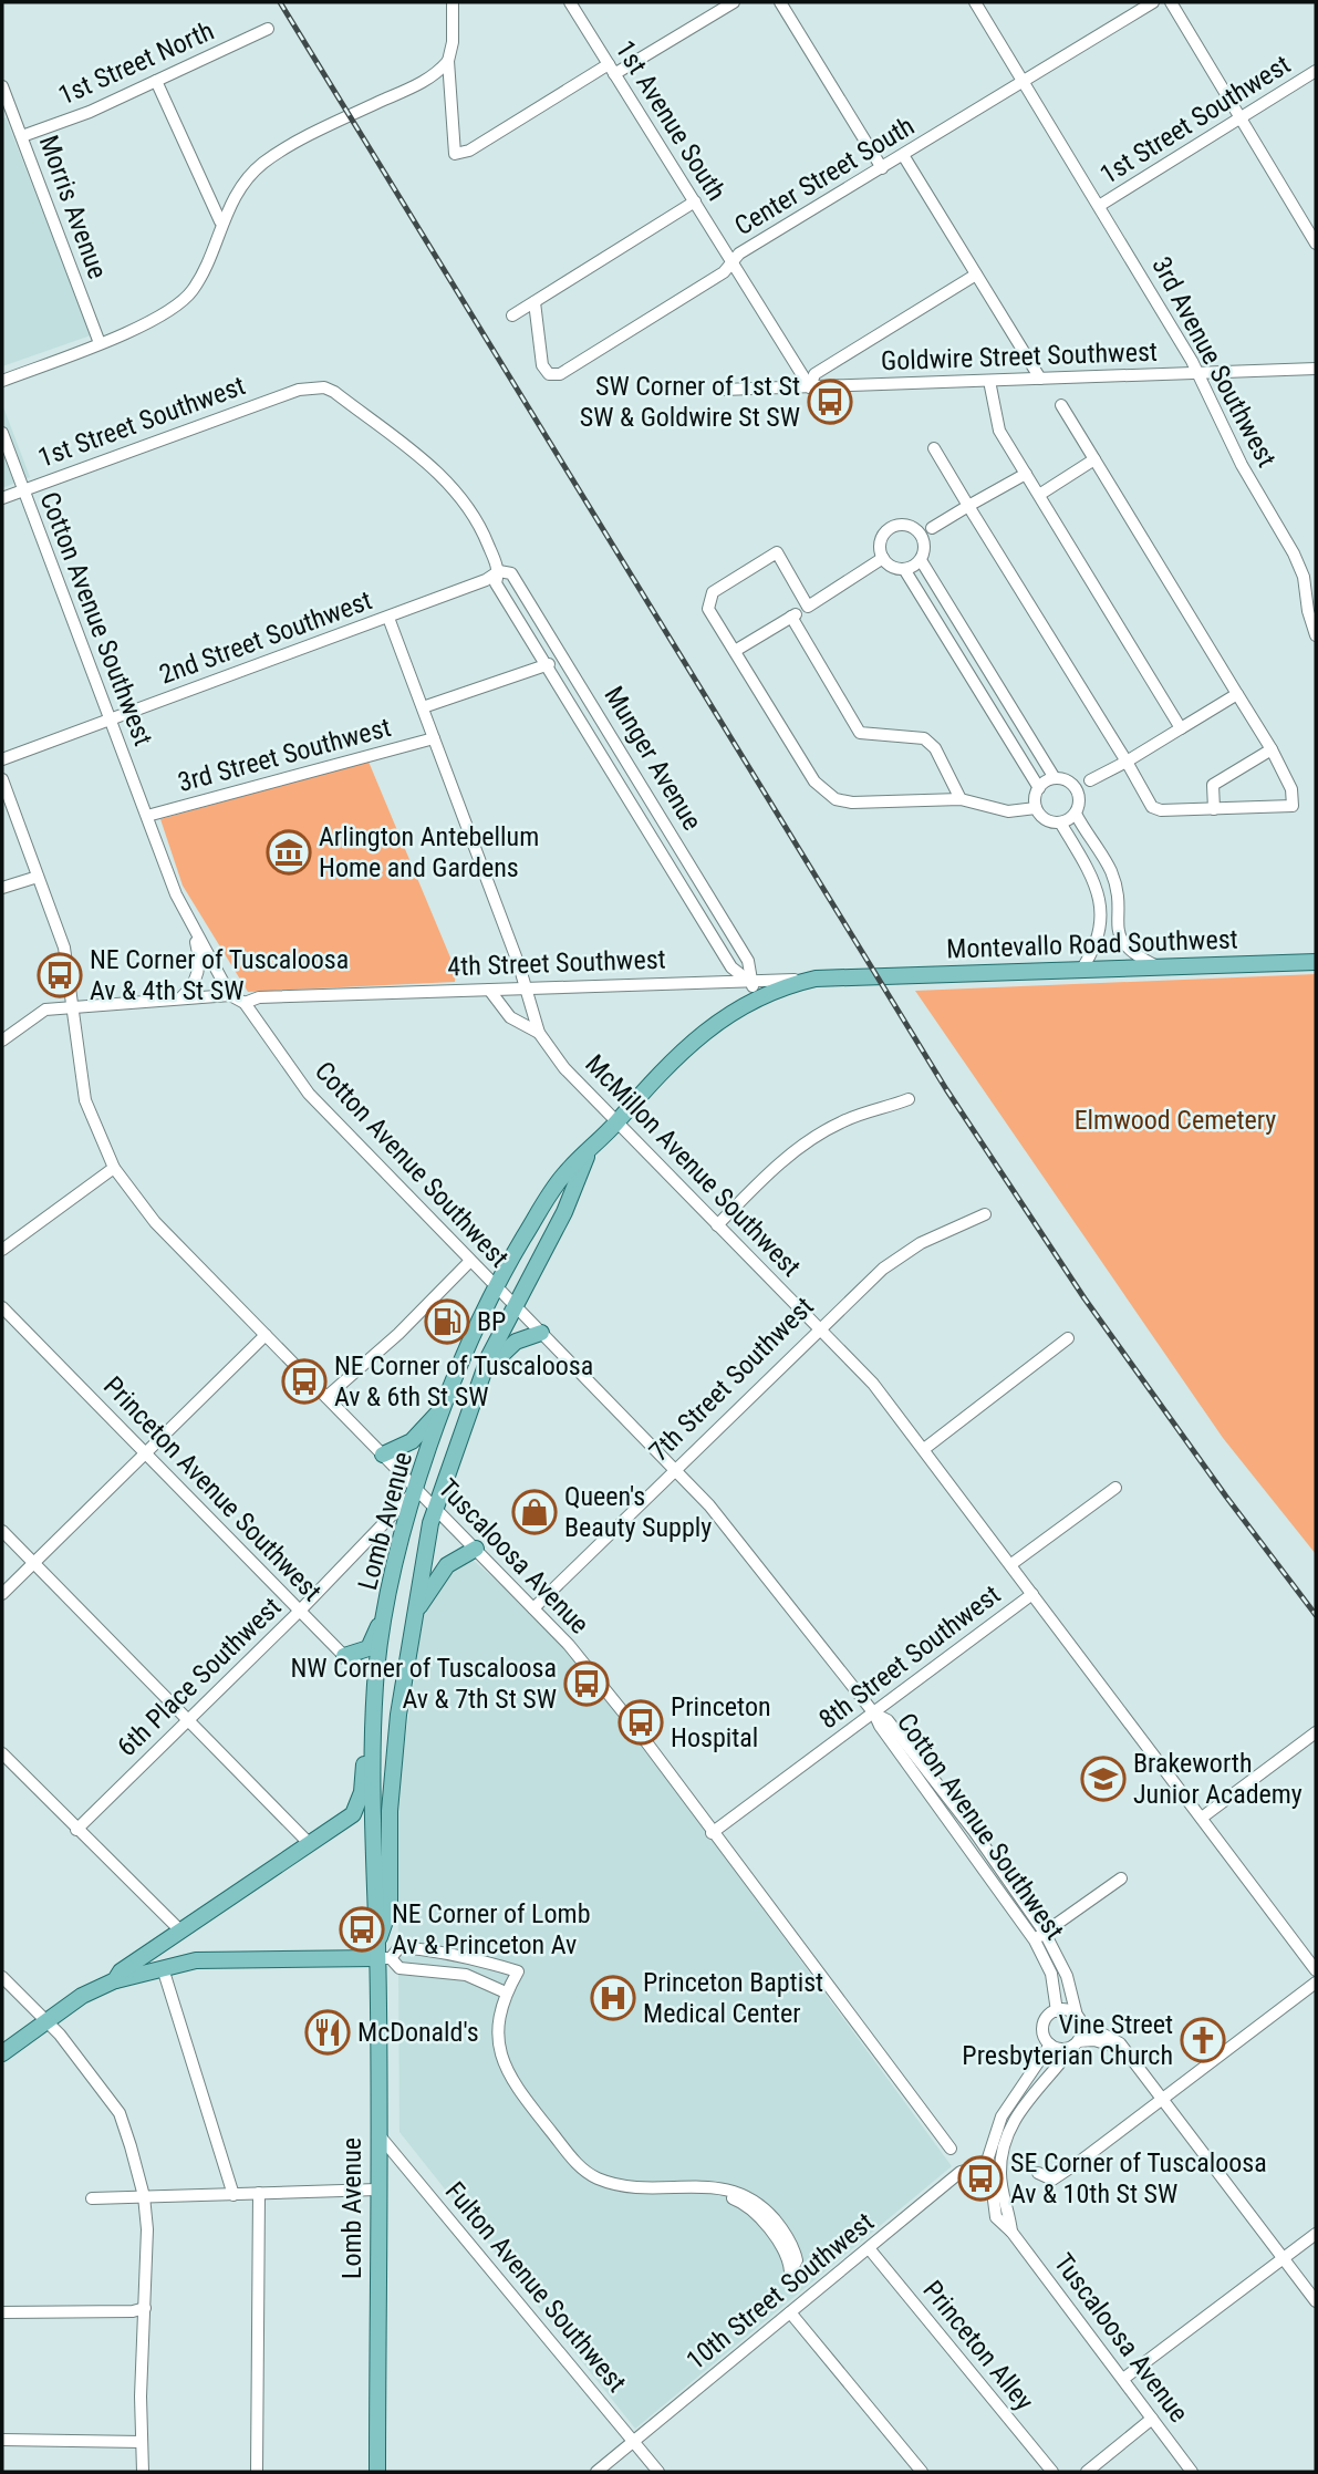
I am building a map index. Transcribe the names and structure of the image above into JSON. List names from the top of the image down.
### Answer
{
  "streets": {
    "main road": ["Montevallo Road Southwest", "Lomb Avenue"],
    "street": [
      "1st Street North",
      "1st Street Southwest",
      "1st Avenue South",
      "Center Street South",
      "Morris Avenue",
      "Goldwire Street Southwest",
      "3rd Avenue Southwest",
      "Cotton Avenue Southwest",
      "2nd Street Southwest",
      "3rd Street Southwest",
      "Munger Avenue",
      "4th Street Southwest",
      "McMillon Avenue Southwest",
      "7th Street Southwest",
      "Princeton Avenue Southwest",
      "Tuscaloosa Avenue",
      "8th Street Southwest",
      "6th Place Southwest",
      "Fulton Avenue Southwest",
      "10th Street Southwest",
      "Princeton Alley"
    ]
  },
  "crossings": [
    ["1st Street North", "Morris Avenue"],
    ["1st Street Southwest", "3rd Avenue Southwest"],
    ["1st Street Southwest", "Cotton Avenue Southwest"],
    ["1st Street Southwest", "Munger Avenue"],
    ["1st Avenue South", "Center Street South"],
    ["1st Avenue South", "Goldwire Street Southwest"],
    ["Center Street South", "3rd Avenue Southwest"],
    ["Goldwire Street Southwest", "3rd Avenue Southwest"],
    ["Cotton Avenue Southwest", "2nd Street Southwest"],
    ["Cotton Avenue Southwest", "3rd Street Southwest"],
    ["Cotton Avenue Southwest", "4th Street Southwest"],
    ["Cotton Avenue Southwest", "7th Street Southwest"],
    ["Cotton Avenue Southwest", "Lomb Avenue"],
    ["Cotton Avenue Southwest", "8th Street Southwest"],
    ["2nd Street Southwest", "Munger Avenue"],
    ["2nd Street Southwest", "McMillon Avenue Southwest"],
    ["3rd Street Southwest", "McMillon Avenue Southwest"],
    ["Munger Avenue", "4th Street Southwest"],
    ["Munger Avenue", "Lomb Avenue"],
    ["Montevallo Road Southwest", "Lomb Avenue"],
    ["4th Street Southwest", "McMillon Avenue Southwest"],
    ["4th Street Southwest", "Lomb Avenue"],
    ["McMillon Avenue Southwest", "7th Street Southwest"],
    ["McMillon Avenue Southwest", "Lomb Avenue"],
    ["McMillon Avenue Southwest", "8th Street Southwest"],
    ["7th Street Southwest", "Tuscaloosa Avenue"],
    ["Princeton Avenue Southwest", "Lomb Avenue"],
    ["Princeton Avenue Southwest", "6th Place Southwest"],
    ["Lomb Avenue", "Tuscaloosa Avenue"],
    ["Lomb Avenue", "6th Place Southwest"],
    ["Lomb Avenue", "Fulton Avenue Southwest"],
    ["Tuscaloosa Avenue", "8th Street Southwest"],
    ["Tuscaloosa Avenue", "6th Place Southwest"],
    ["Tuscaloosa Avenue", "10th Street Southwest"],
    ["Fulton Avenue Southwest", "10th Street Southwest"],
    ["10th Street Southwest", "Princeton Alley"]
  ],
  "parks": ["Elmwood Cemetery"],
  "places": {
    "bus stop": [
      "SW Corner of 1st St SW & Goldwire St SW",
      "NE Corner of Tuscaloosa Av & 4th St SW",
      "NE Corner of Tuscaloosa Av & 6th St SW",
      "NW Corner of Tuscaloosa Av & 7th St SW",
      "Princeton Hospital",
      "NE Corner of Lomb Av & Princeton Av",
      "SE Corner of Tuscaloosa Av & 10th St SW"
    ],
    "museum": ["Arlington Antebellum Home and Gardens"],
    "fuel station": ["BP"],
    "shop": ["Queen's Beauty Supply"],
    "school or university": ["Brakeworth Junior Academy"],
    "hospital": ["Princeton Baptist Medical Center"],
    "restaurant": ["McDonald's"],
    "church": ["Vine Street Presbyterian Church"]
  }
}
